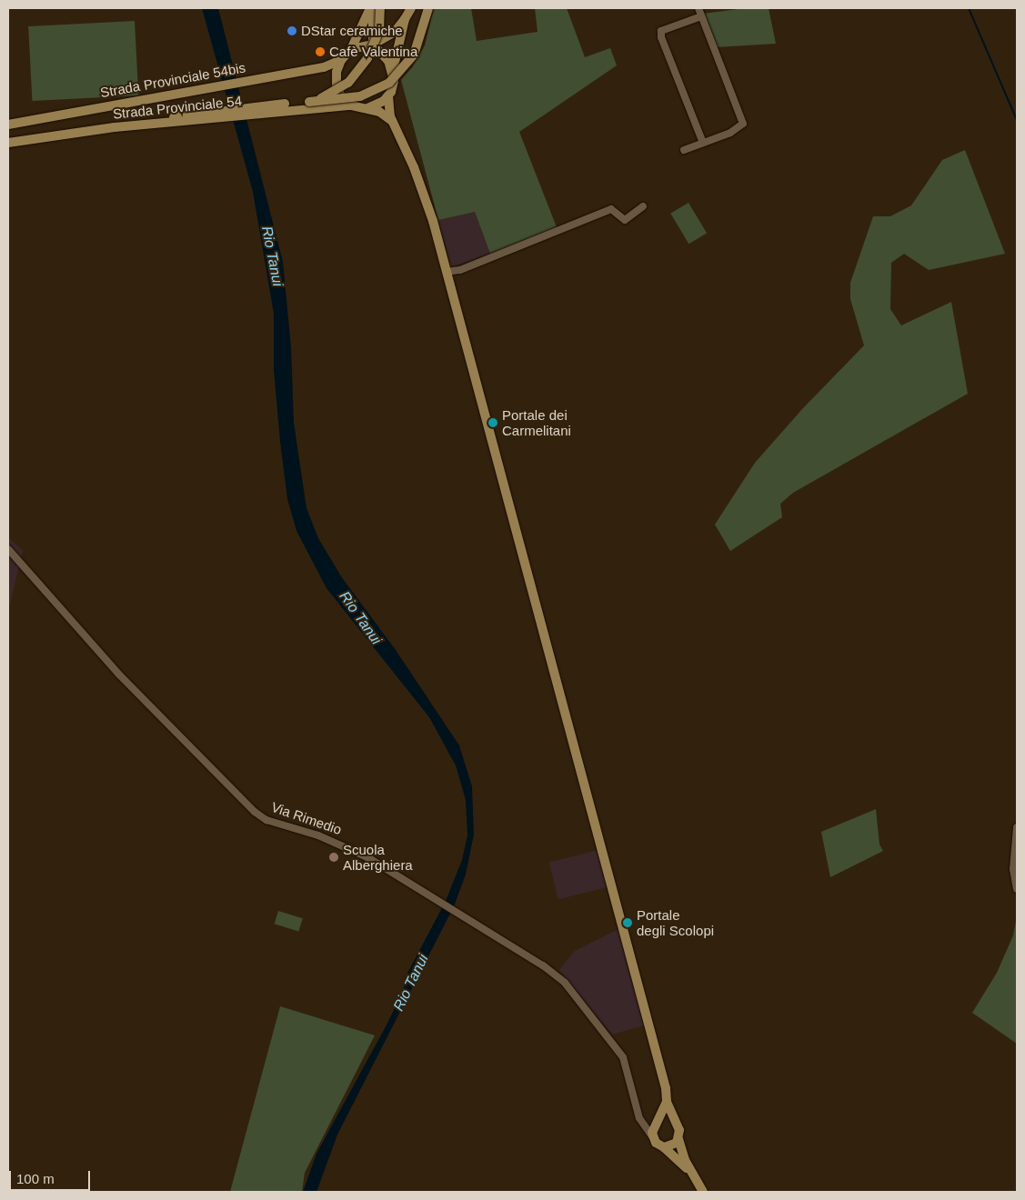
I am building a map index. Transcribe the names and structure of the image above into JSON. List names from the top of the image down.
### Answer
{
  "streets": {
    "main road": ["Strada Provinciale 54bis", "Strada Provinciale 54"],
    "street": ["Via Rimedio"]
  },
  "crossings": [
    ["Strada Provinciale 54bis", "Strada Provinciale 54"]
  ],
  "water": ["Rio Tanui"],
  "places": [
    "DStar ceramiche",
    "Cafè Valentina",
    "Portale dei Carmelitani",
    "Scuola Alberghiera",
    "Portale degli Scolopi"
  ],
  "scale_bar": "100 m"
}
